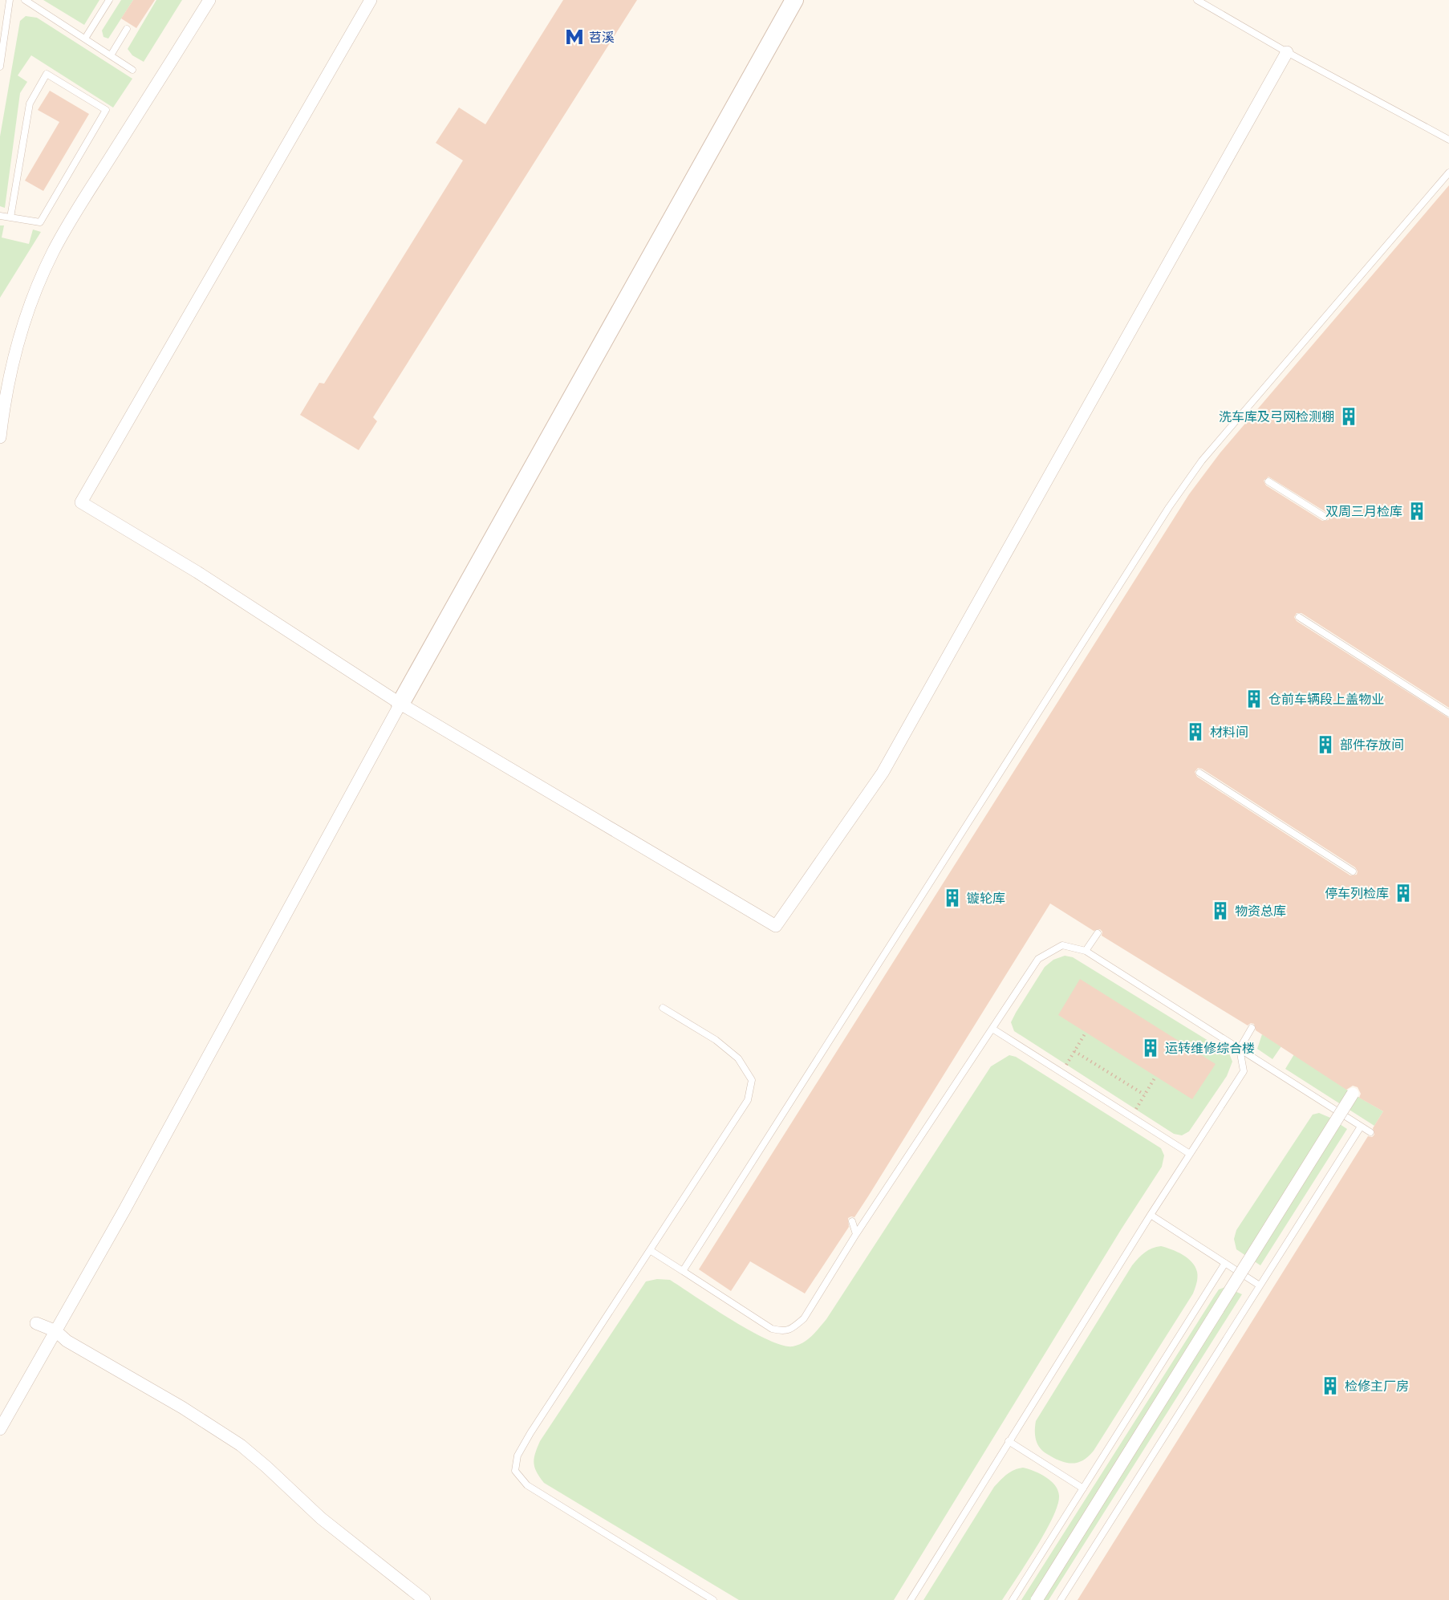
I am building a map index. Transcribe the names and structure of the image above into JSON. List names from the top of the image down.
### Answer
{
  "places": {
    "metro station": ["苕溪"],
    "building": [
      "洗车库及弓网检测棚",
      "双周三月检库",
      "仓前车辆段上盖物业",
      "材料间",
      "部件存放间",
      "停车列检库",
      "镟轮库",
      "物资总库",
      "运转维修综合楼",
      "检修主厂房"
    ]
  }
}
